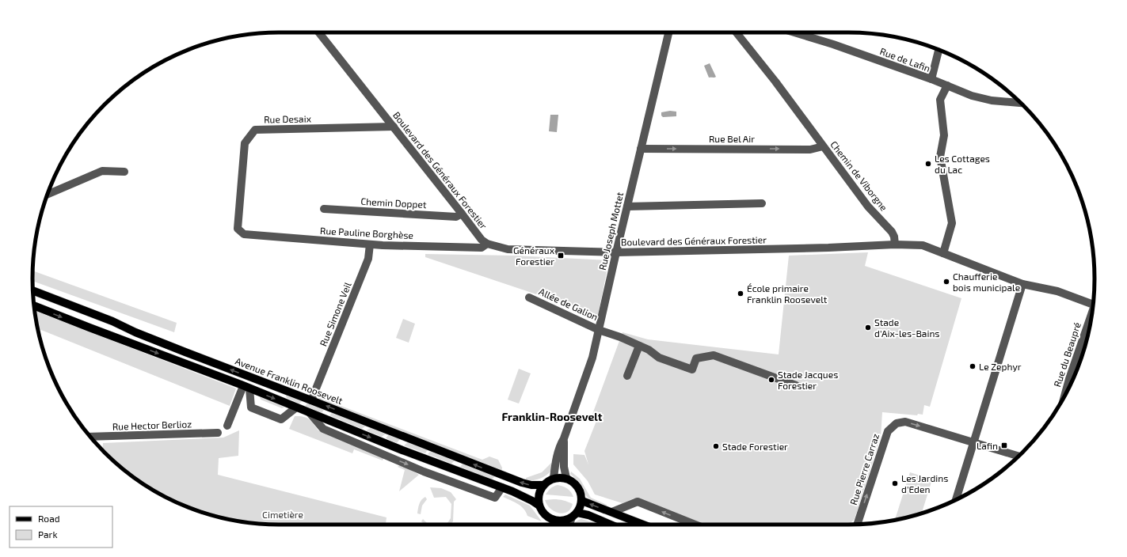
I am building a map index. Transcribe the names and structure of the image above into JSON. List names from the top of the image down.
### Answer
{
  "streets": {
    "main road": ["Avenue Franklin Roosevelt"],
    "street": [
      "Rue de Lafin",
      "Rue Desaix",
      "Rue Bel Air",
      "Boulevard des Généraux Forestier",
      "Chemin de Viborgne",
      "Chemin Doppet",
      "Rue Joseph Mottet",
      "Rue Pauline Borghèse",
      "Allée de Galion",
      "Rue Simone Veil",
      "Rue du Beaupré",
      "Rue Hector Berlioz",
      "Rue Pierre Carraz"
    ]
  },
  "crossings": [
    ["Rue Desaix", "Boulevard des Généraux Forestier"],
    ["Rue Desaix", "Rue Pauline Borghèse"],
    ["Rue Bel Air", "Chemin de Viborgne"],
    ["Rue Bel Air", "Rue Joseph Mottet"],
    ["Boulevard des Généraux Forestier", "Chemin de Viborgne"],
    ["Boulevard des Généraux Forestier", "Chemin Doppet"],
    ["Boulevard des Généraux Forestier", "Rue Joseph Mottet"],
    ["Boulevard des Généraux Forestier", "Rue Pauline Borghèse"],
    ["Rue Joseph Mottet", "Allée de Galion"],
    ["Rue Joseph Mottet", "Avenue Franklin Roosevelt"],
    ["Rue Pauline Borghèse", "Rue Simone Veil"],
    ["Rue Simone Veil", "Avenue Franklin Roosevelt"]
  ],
  "districts": ["Franklin-Roosevelt"],
  "parks": ["Cimetière"],
  "places": {
    "other": [
      "Les Cottages du Lac",
      "Chaufferie bois municipale",
      "École primaire Franklin Roosevelt",
      "Stade d'Aix-les-Bains",
      "Le Zephyr",
      "Stade Jacques Forestier",
      "Stade Forestier",
      "Les Jardins d'Eden"
    ],
    "transit": ["Généraux Forestier", "Lafin"]
  },
  "legend": ["Road", "Park"]
}
